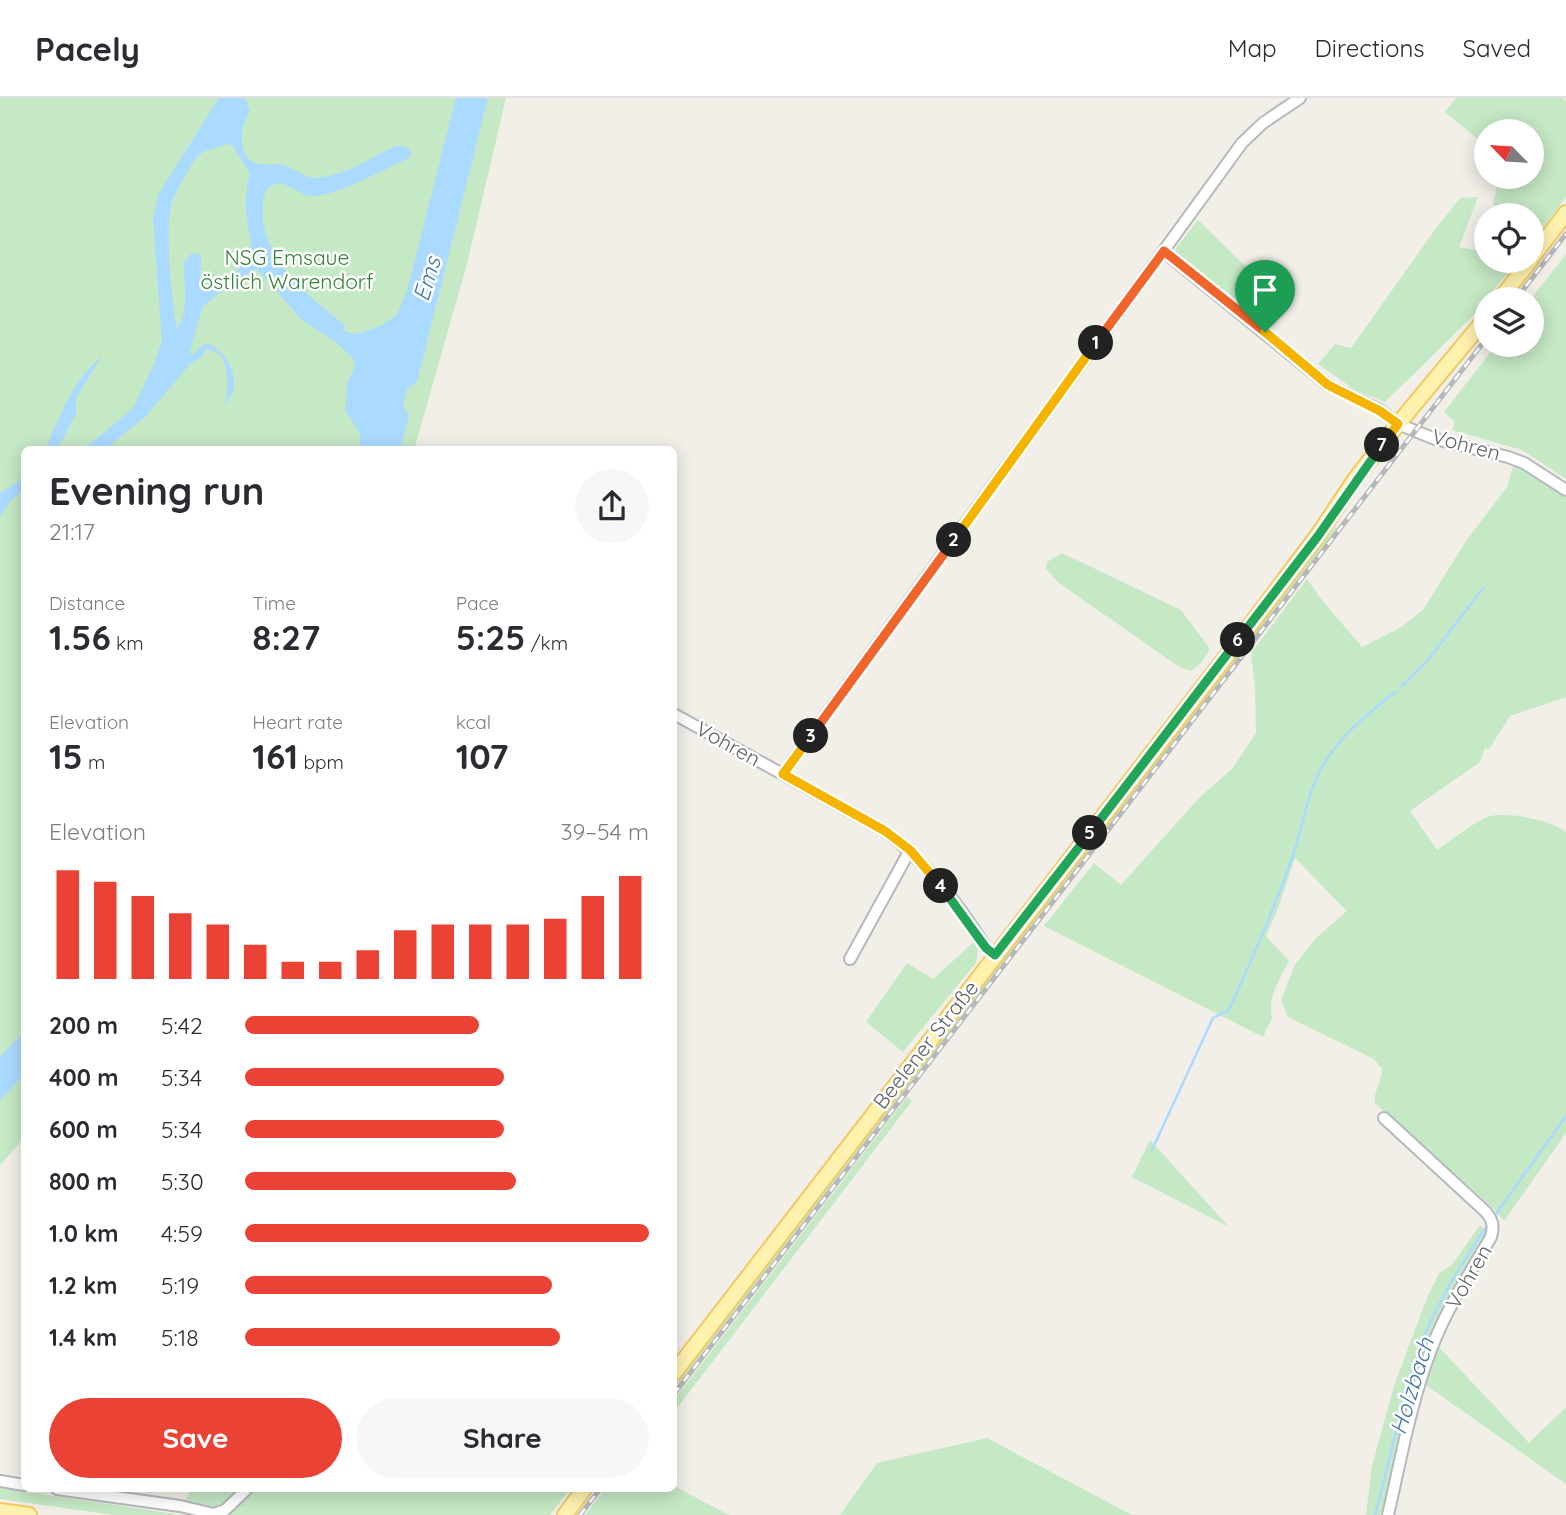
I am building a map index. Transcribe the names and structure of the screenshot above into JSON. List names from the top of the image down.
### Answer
{
  "streets": {
    "main road": ["Beelener Straße"],
    "street": ["Vohren"]
  },
  "crossings": [
    ["Vohren", "Beelener Straße"]
  ],
  "water": ["Ems", "Holzbach"],
  "parks": ["NSG Emsaue östlich Warendorf"],
  "north": "top left",
  "page": {
    "header": "Pacely",
    "nav": ["Map", "Directions", "Saved"],
    "pins": [
      "1",
      "7",
      "2",
      "6",
      "3",
      "5",
      "4"
    ],
    "heading": ["Evening run", "21:17"],
    "stats": [
      ["Distance", "1.56 km"],
      ["Time", "8:27"],
      ["Pace", "5:25 /km"],
      ["Elevation", "15 m"],
      ["Heart rate", "161 bpm"],
      ["kcal", "107"]
    ],
    "chart": ["Elevation", "39–54 m"],
    "list": [
      {
        "name": "200 m",
        "note": "5:42"
      },
      {
        "name": "400 m",
        "note": "5:34"
      },
      {
        "name": "600 m",
        "note": "5:34"
      },
      {
        "name": "800 m",
        "note": "5:30"
      },
      {
        "name": "1.0 km",
        "note": "4:59"
      },
      {
        "name": "1.2 km",
        "note": "5:19"
      },
      {
        "name": "1.4 km",
        "note": "5:18"
      }
    ],
    "buttons": ["Save", "Share"]
  }
}
